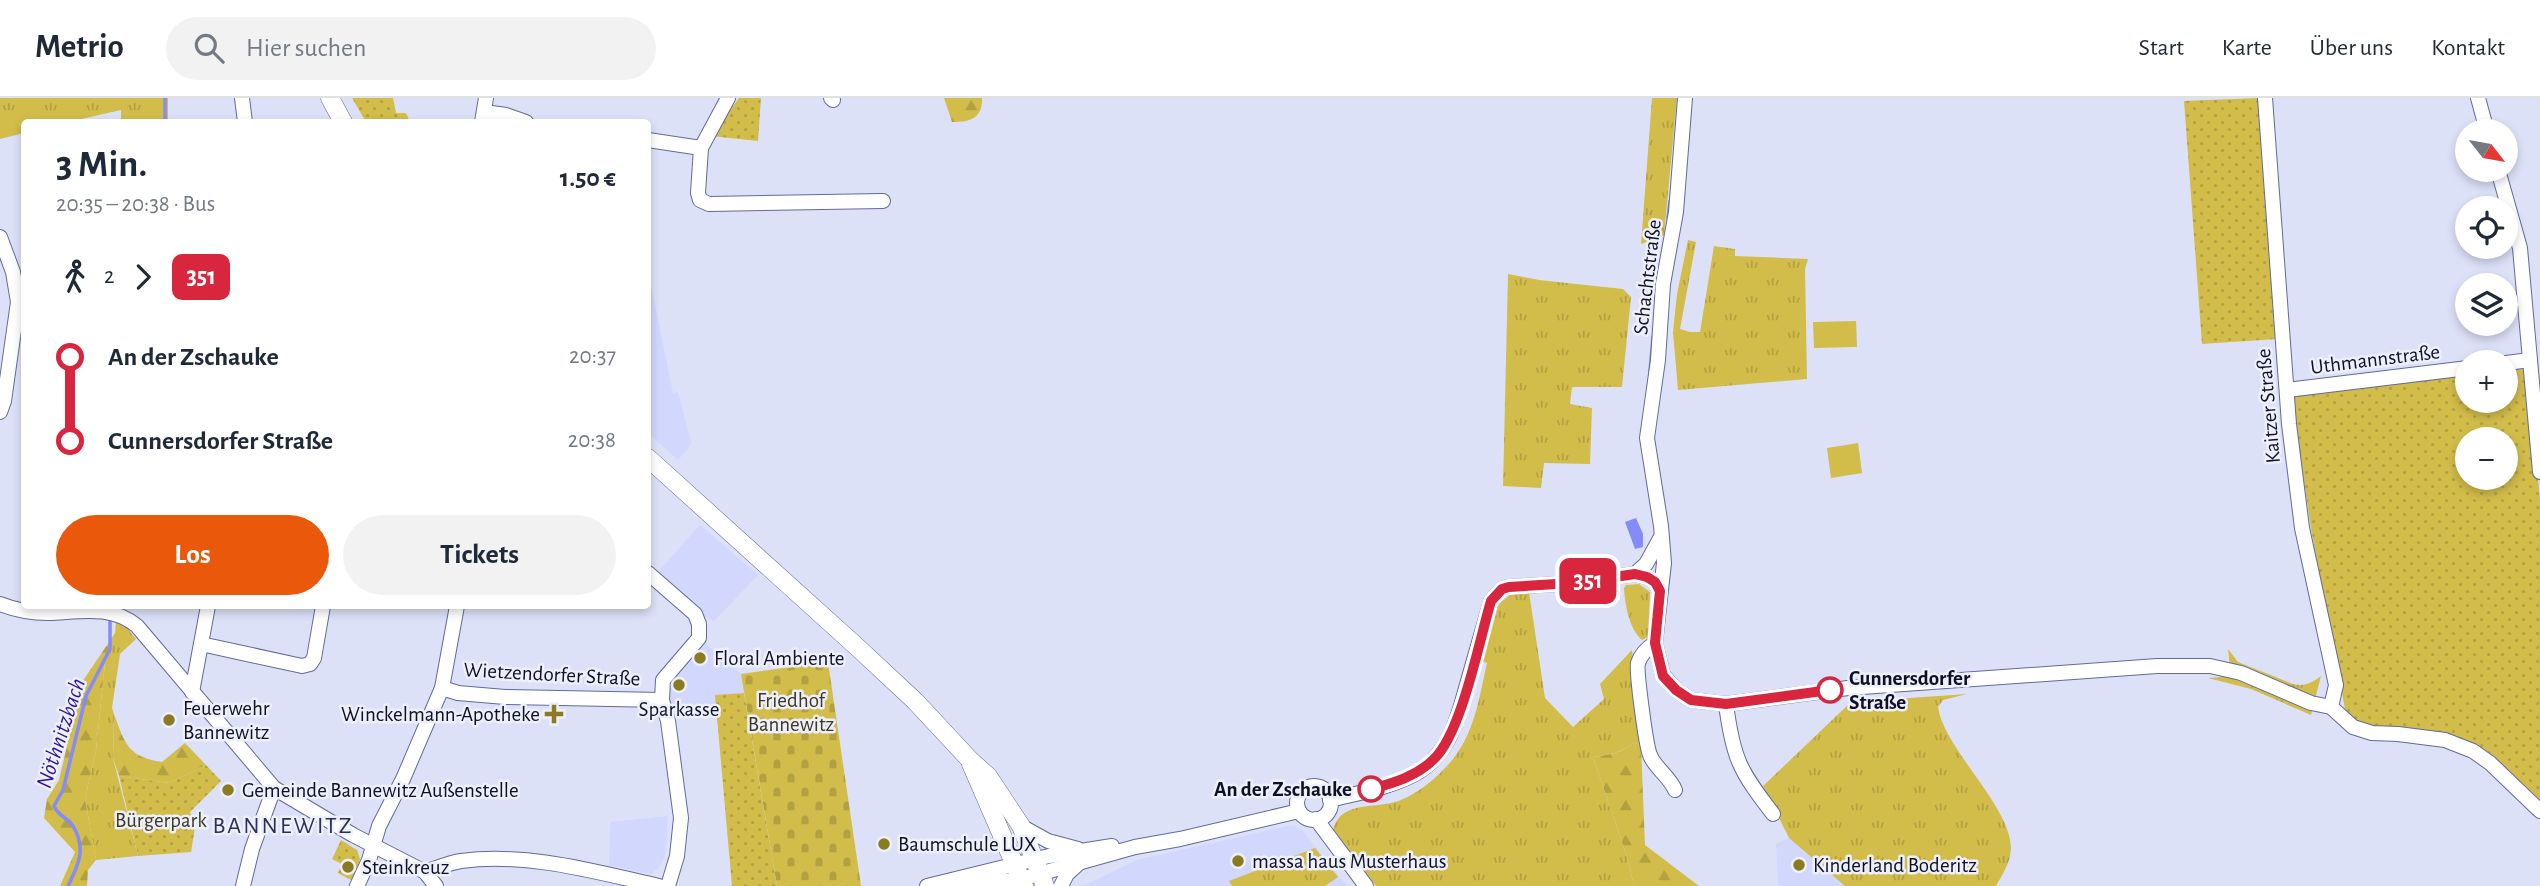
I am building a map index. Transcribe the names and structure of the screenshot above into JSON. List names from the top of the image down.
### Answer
{
  "streets": {
    "street": [
      "Schachtstraße",
      "Uthmannstraße",
      "Kaitzer Straße",
      "Wietzendorfer Straße"
    ]
  },
  "crossings": [
    ["Uthmannstraße", "Kaitzer Straße"]
  ],
  "districts": ["BANNEWITZ"],
  "water": ["Nöthnitzbach"],
  "parks": ["Friedhof Bannewitz", "Bürgerpark"],
  "places": {
    "other": [
      "Floral Ambiente",
      "Sparkasse",
      "Cunnersdorfer Straße",
      "Feuerwehr Bannewitz",
      "An der Zschauke",
      "Gemeinde Bannewitz Außenstelle",
      "Baumschule LUX",
      "massa haus Musterhaus",
      "Kinderland Boderitz",
      "Steinkreuz"
    ],
    "health": ["Winckelmann-Apotheke"]
  },
  "lines": ["bus line 351"],
  "north": "bottom right",
  "page": {
    "header": "Metrio",
    "search": "Hier suchen",
    "nav": [
      "Start",
      "Karte",
      "Über uns",
      "Kontakt"
    ],
    "on_map": "351",
    "map_buttons": ["+", "−"],
    "heading": ["3 Min.", "20:35 – 20:38 · Bus", "1.50 €"],
    "legs": ["2", "351"],
    "list": [
      {
        "name": "An der Zschauke",
        "value": "20:37"
      },
      {
        "name": "Cunnersdorfer Straße",
        "value": "20:38"
      }
    ],
    "buttons": ["Los", "Tickets"]
  }
}
